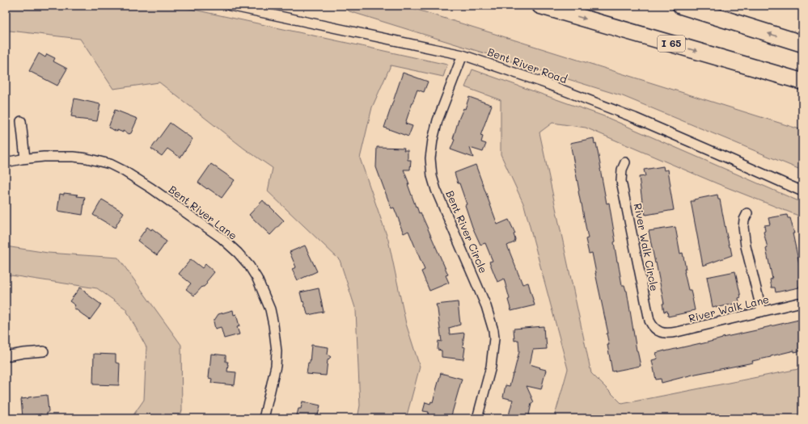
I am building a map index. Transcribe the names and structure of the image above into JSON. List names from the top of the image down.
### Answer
{
  "streets": {
    "highway": ["I 65"],
    "street": [
      "Bent River Road",
      "Bent River Lane",
      "Bent River Circle",
      "River Walk Circle",
      "River Walk Lane"
    ]
  },
  "crossings": [
    ["Bent River Road", "Bent River Circle"],
    ["River Walk Circle", "River Walk Lane"]
  ]
}
